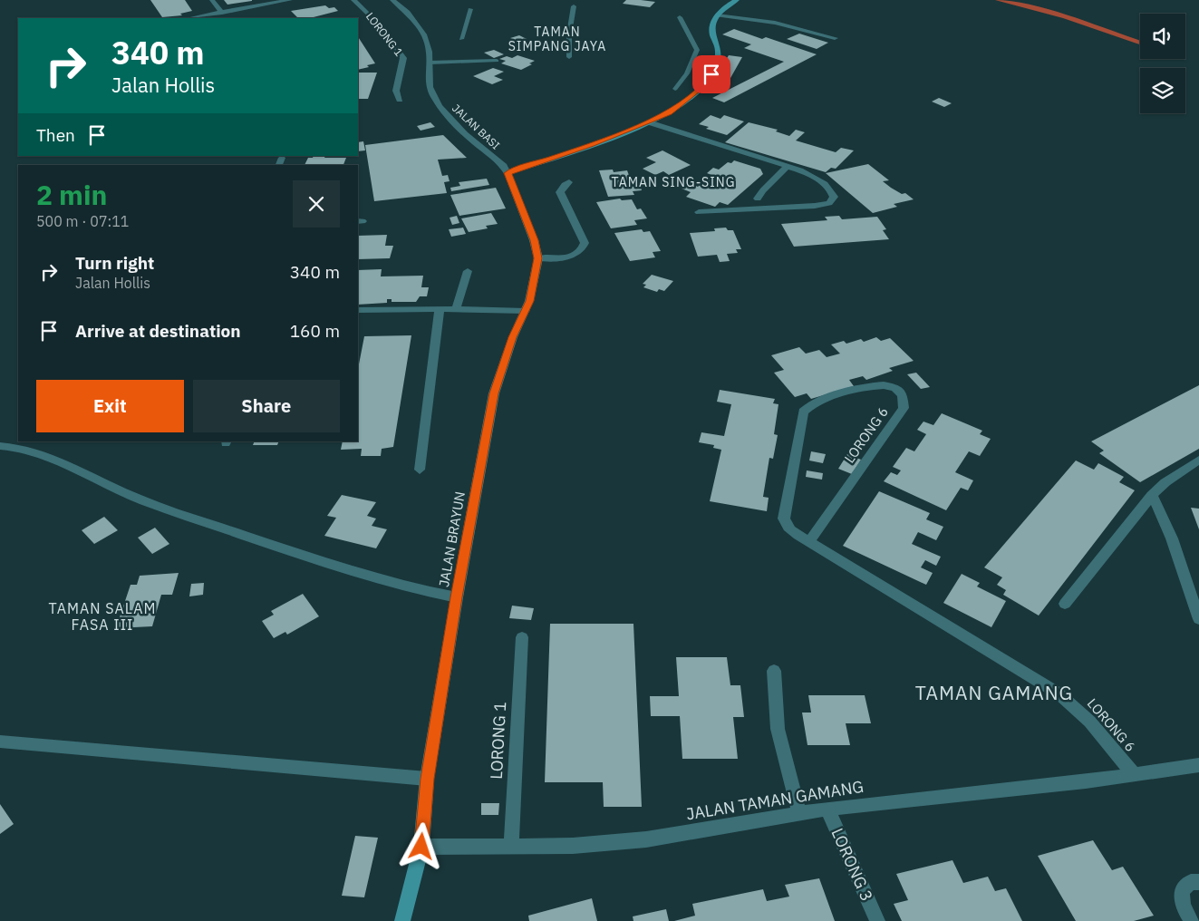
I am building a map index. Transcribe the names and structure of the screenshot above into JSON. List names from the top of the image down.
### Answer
{
  "streets": {
    "main road": ["JALAN BRAYUN"],
    "street": [
      "LORONG 1",
      "JALAN BASI",
      "LORONG 6",
      "JALAN TAMAN GAMANG",
      "LORONG 3"
    ]
  },
  "crossings": [
    ["LORONG 1", "JALAN TAMAN GAMANG"],
    ["JALAN BASI", "JALAN BRAYUN"],
    ["LORONG 6", "JALAN TAMAN GAMANG"],
    ["JALAN BRAYUN", "JALAN TAMAN GAMANG"],
    ["JALAN TAMAN GAMANG", "LORONG 3"]
  ],
  "districts": [
    "TAMAN SIMPANG JAYA",
    "TAMAN SING-SING",
    "TAMAN SALAM FASA III",
    "TAMAN GAMANG"
  ],
  "page": {
    "turn": ["340 m", "Jalan Hollis"],
    "then": "Then",
    "heading": ["2 min", "500 m · 07:11"],
    "list": [
      {
        "name": "Turn right",
        "note": "Jalan Hollis",
        "value": "340 m"
      },
      {
        "name": "Arrive at destination",
        "value": "160 m"
      }
    ],
    "buttons": ["Exit", "Share"]
  }
}
